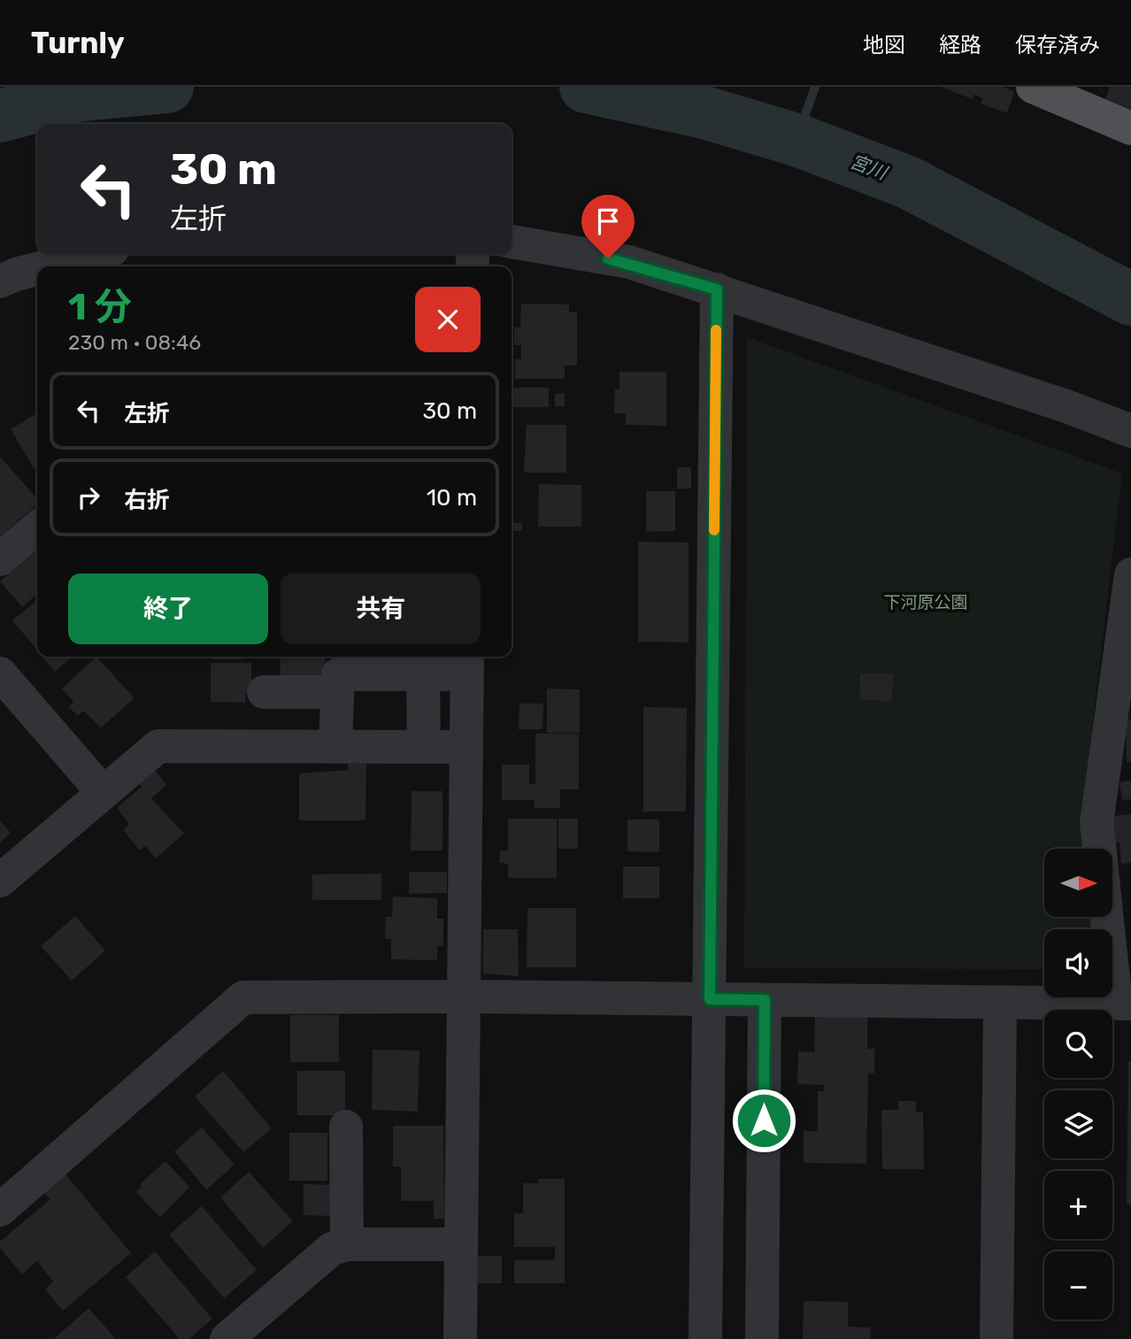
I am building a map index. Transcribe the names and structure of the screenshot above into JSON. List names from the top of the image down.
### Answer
{
  "water": ["宮川"],
  "parks": ["下河原公園"],
  "north": "right",
  "page": {
    "header": "Turnly",
    "nav": ["地図", "経路", "保存済み"],
    "turn": ["30 m", "左折"],
    "heading": ["1 分", "230 m · 08:46"],
    "list": [
      {
        "name": "左折",
        "value": "30 m"
      },
      {
        "name": "右折",
        "value": "10 m"
      }
    ],
    "buttons": ["終了", "共有"],
    "map_buttons": ["+", "−"]
  }
}
